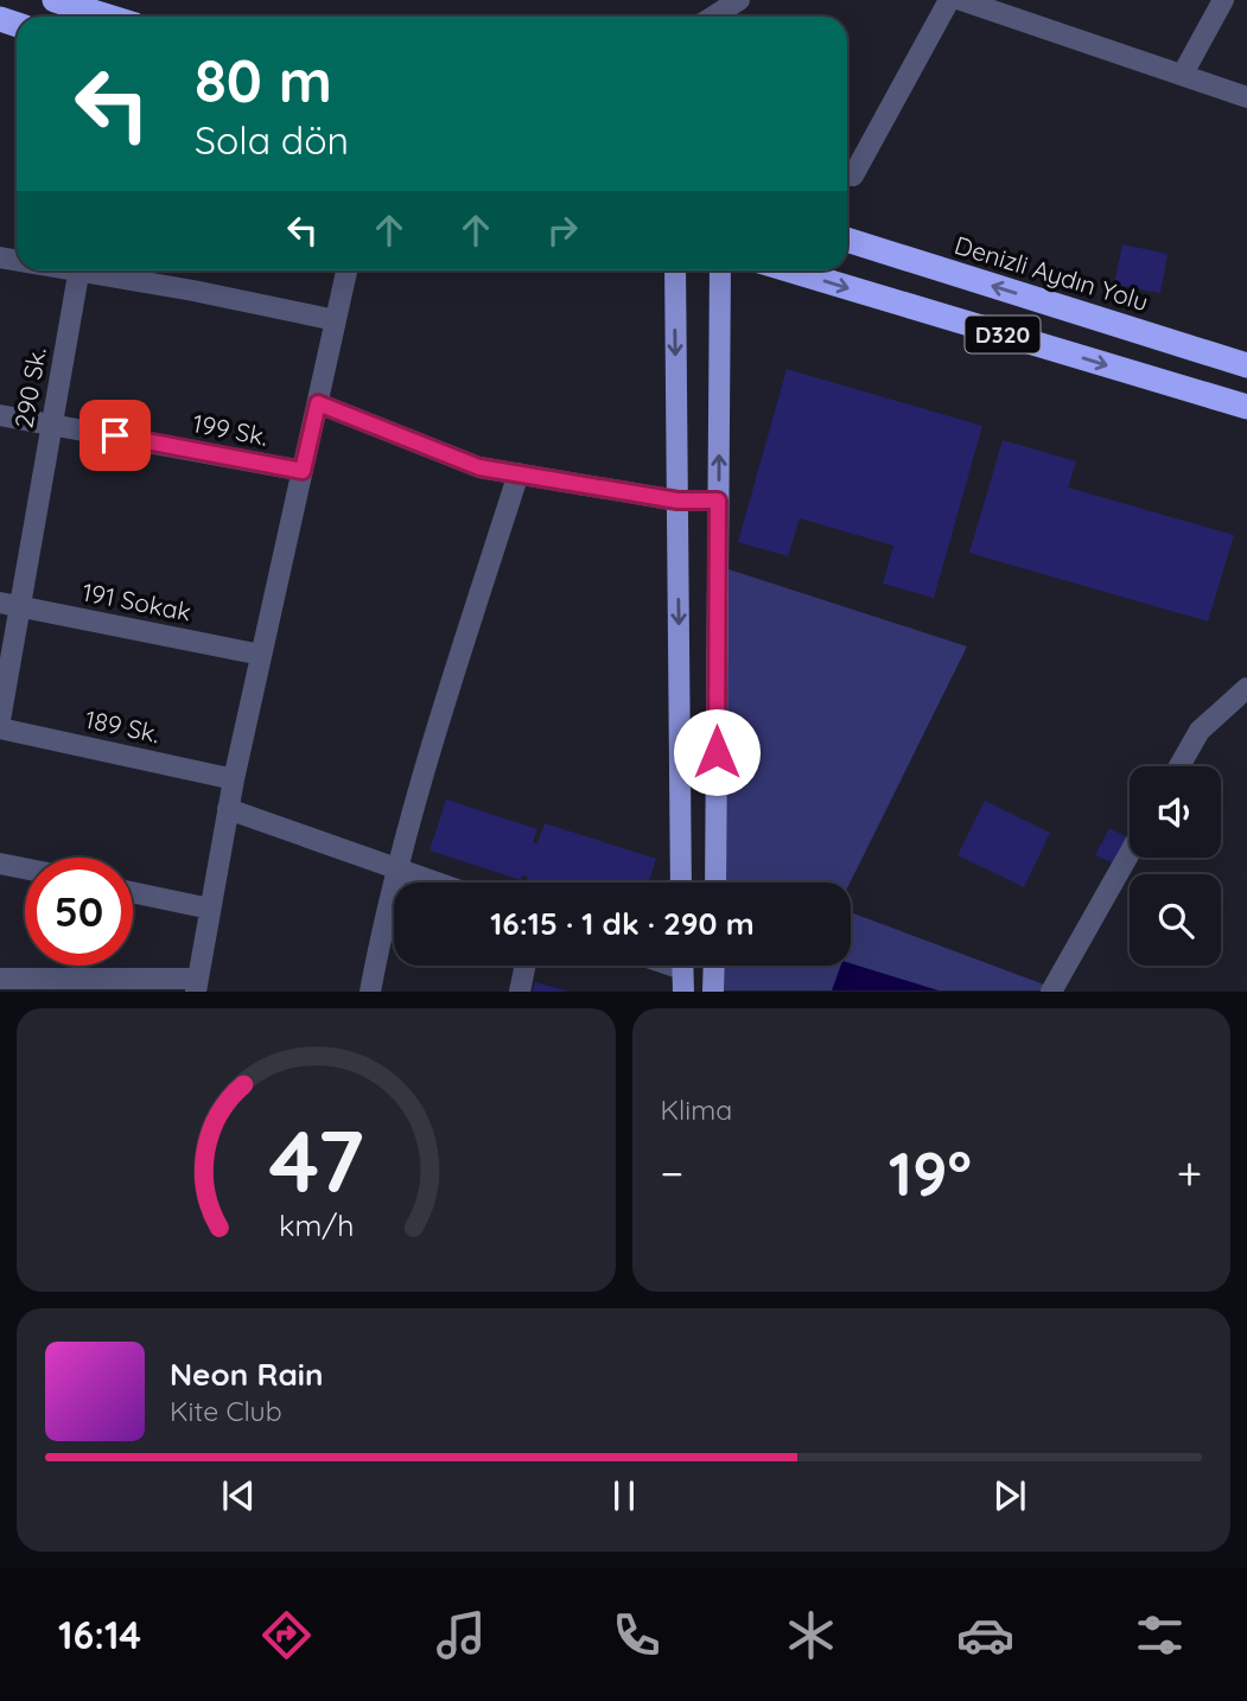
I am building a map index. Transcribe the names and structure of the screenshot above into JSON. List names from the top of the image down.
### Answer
{
  "streets": {
    "highway": ["Denizli Aydın Yolu", "D320"],
    "street": [
      "290 Sk.",
      "199 Sk.",
      "191 Sokak",
      "189 Sk."
    ]
  },
  "crossings": [
    ["290 Sk.", "199 Sk."],
    ["290 Sk.", "191 Sokak"]
  ],
  "page": {
    "turn": ["80 m", "Sola dön"],
    "limit": "50",
    "trip": "16:15 · 1 dk · 290 m",
    "tile": "Klima",
    "heat": ["−", "19°", "+"],
    "song": ["Neon Rain", "Kite Club"],
    "tabs": "16:14",
    "gauge": ["47", "km/h"]
  }
}
